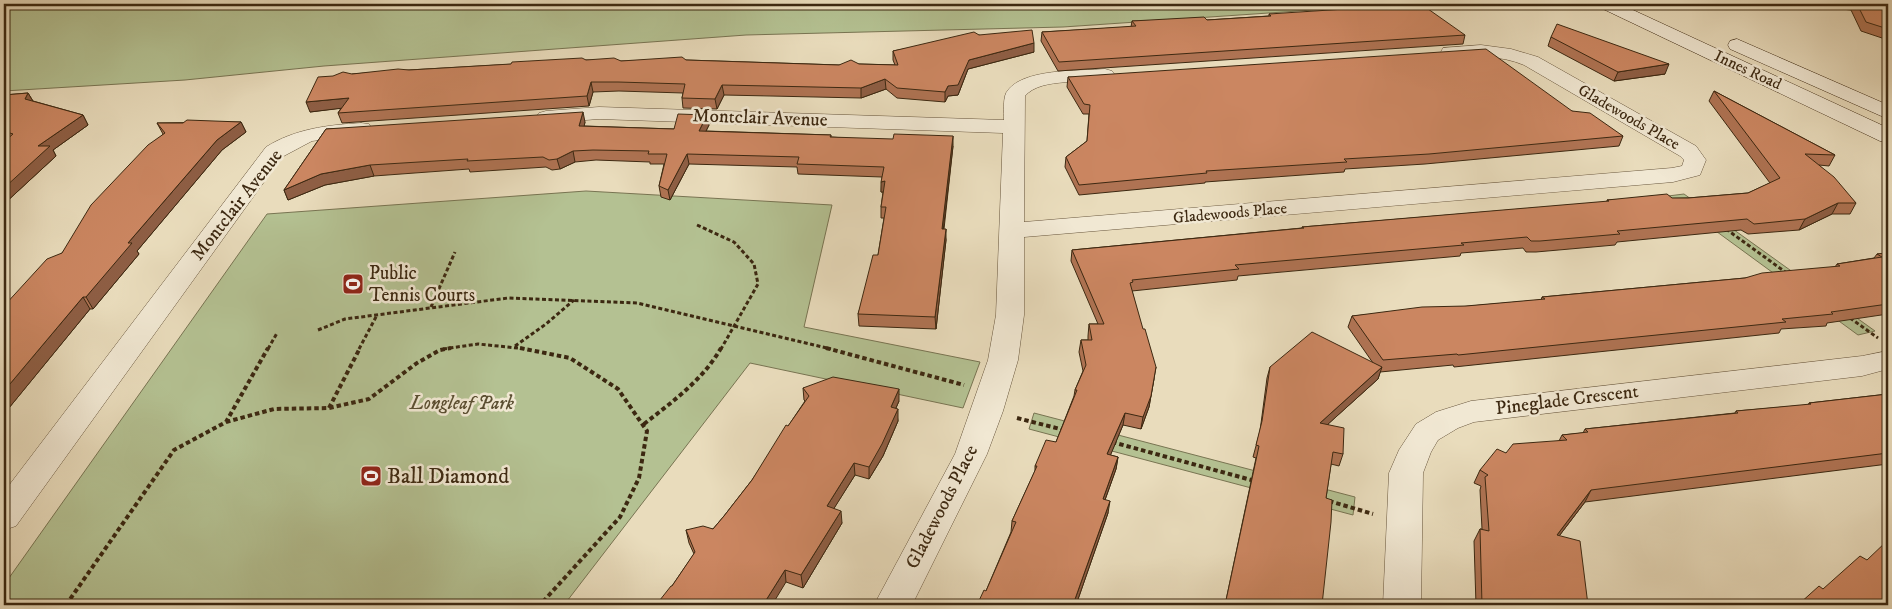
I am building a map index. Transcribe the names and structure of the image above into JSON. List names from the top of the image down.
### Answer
{
  "streets": {
    "street": [
      "Innes Road",
      "Gladewoods Place",
      "Montclair Avenue",
      "Pineglade Crescent"
    ]
  },
  "crossings": [
    ["Gladewoods Place", "Montclair Avenue"]
  ],
  "parks": ["Longleaf Park"],
  "places": {
    "sports": ["Public Tennis Courts", "Ball Diamond"]
  }
}
